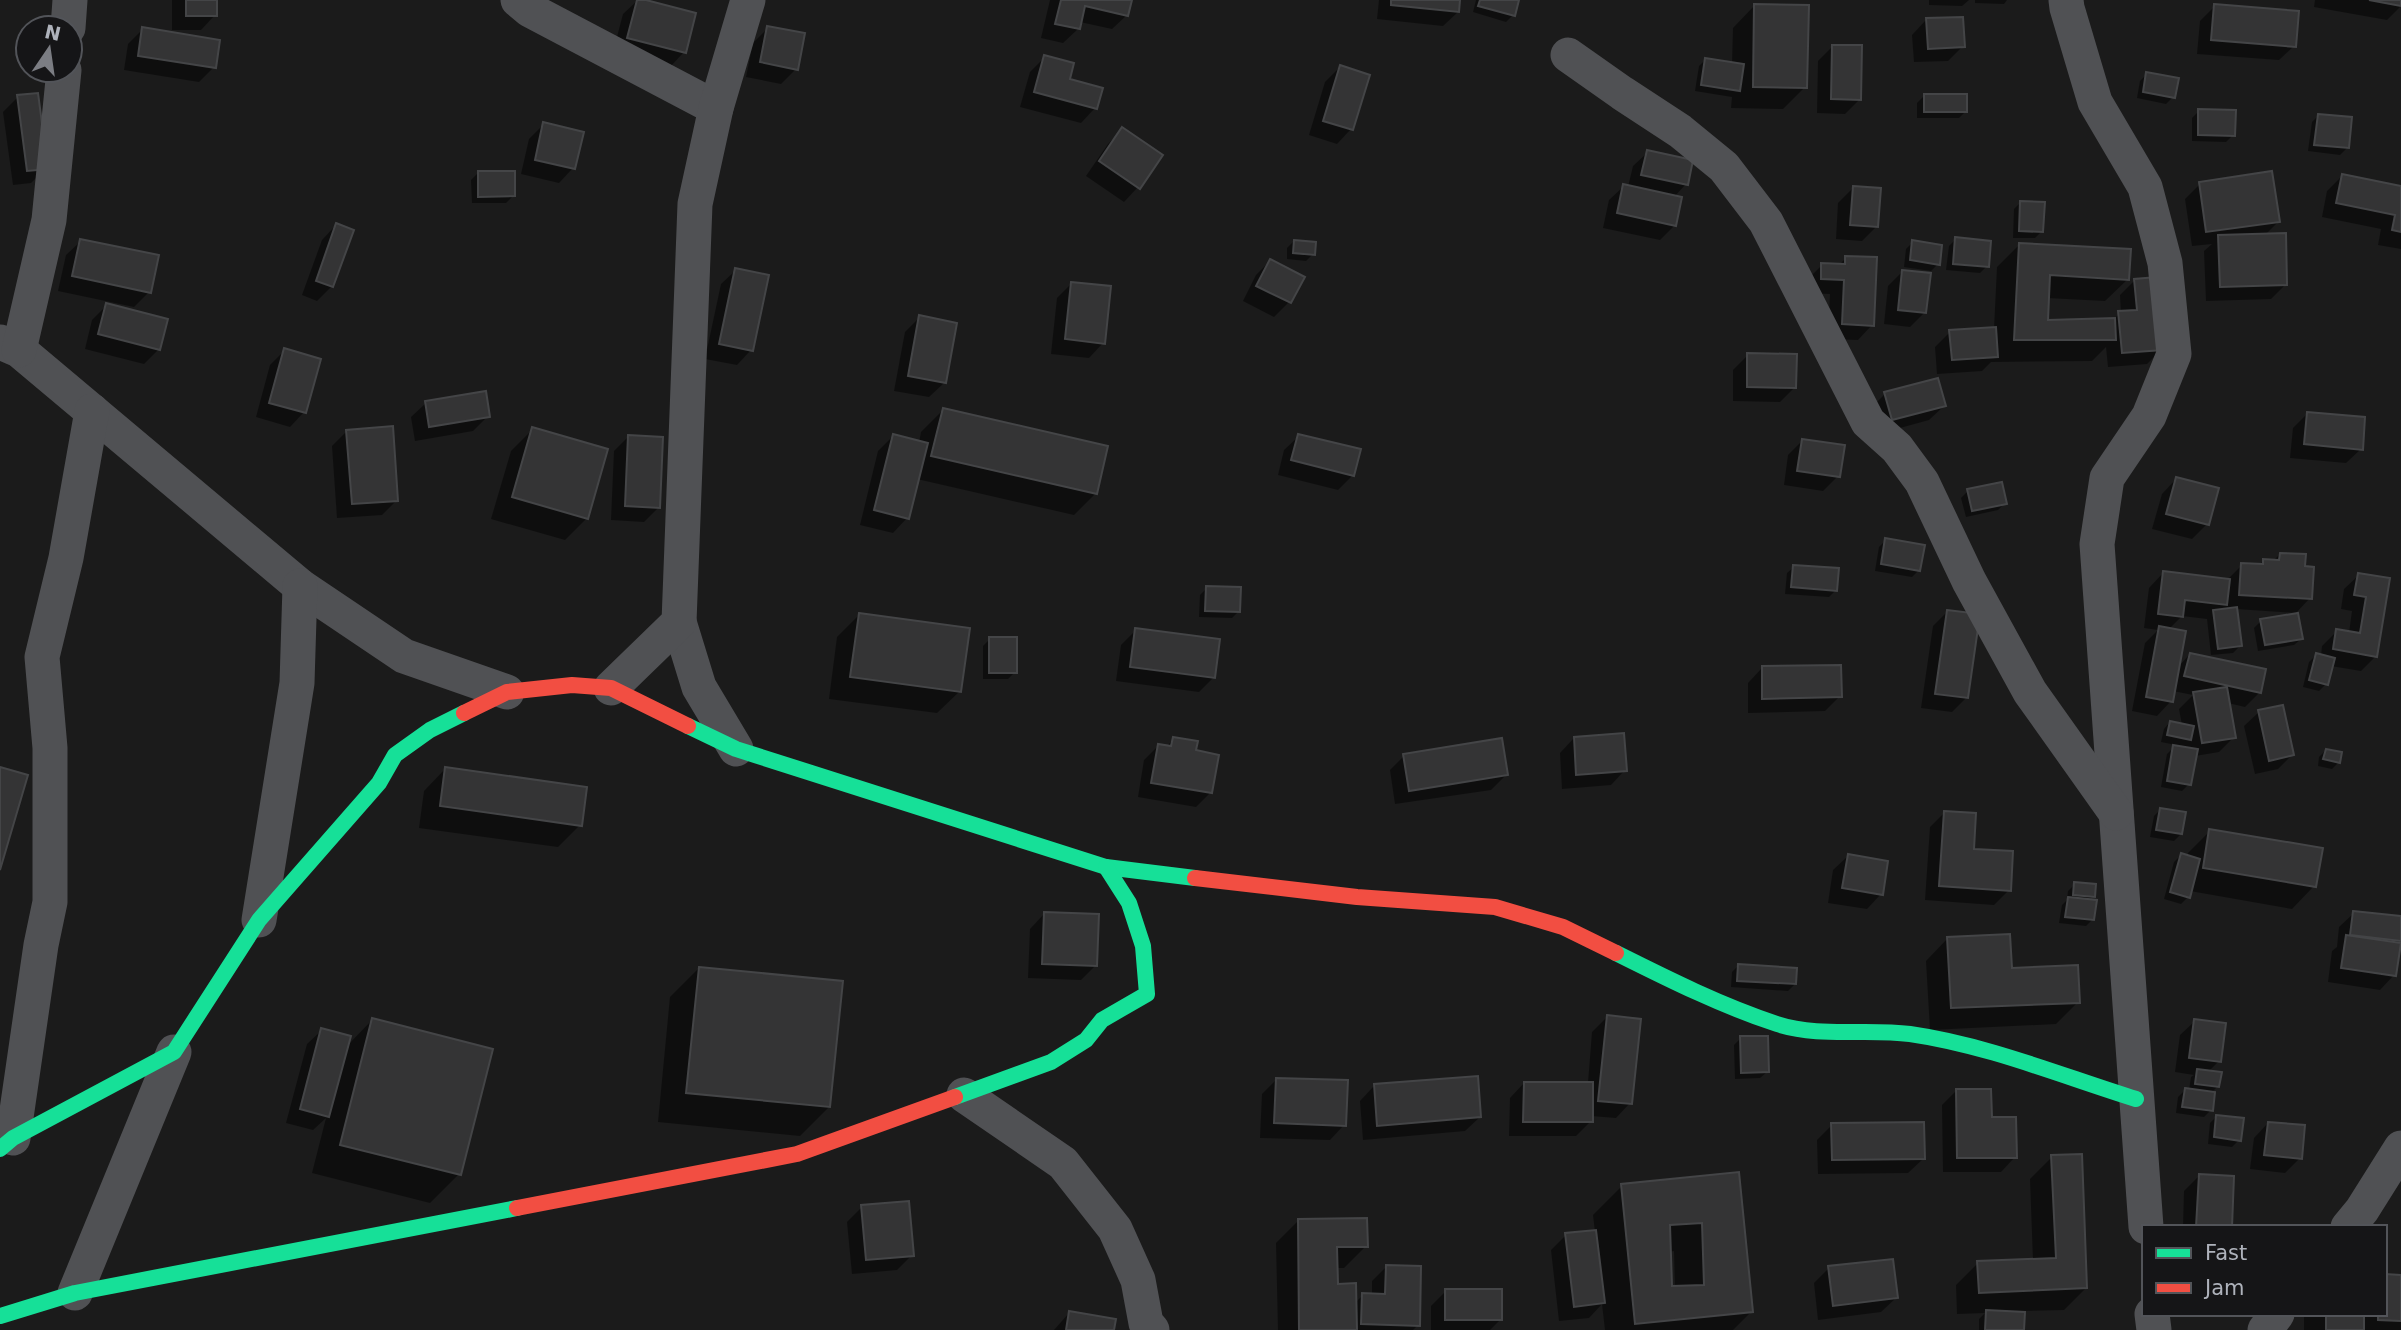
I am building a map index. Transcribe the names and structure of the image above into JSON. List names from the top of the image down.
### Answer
{
  "legend": ["Fast", "Jam"],
  "north": "top"
}
